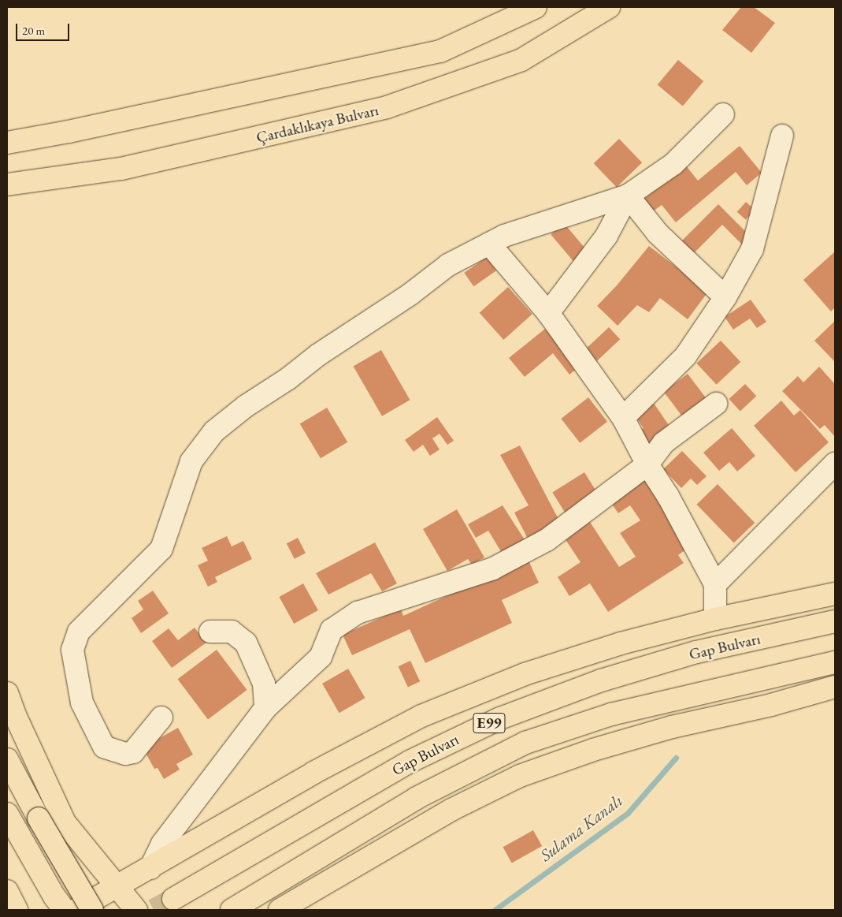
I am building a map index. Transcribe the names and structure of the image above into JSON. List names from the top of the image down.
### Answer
{
  "streets": {
    "main road": ["Çardaklıkaya Bulvarı", "Gap Bulvarı", "E99"]
  },
  "water": ["Sulama Kanalı"],
  "scale_bar": "20 m"
}
